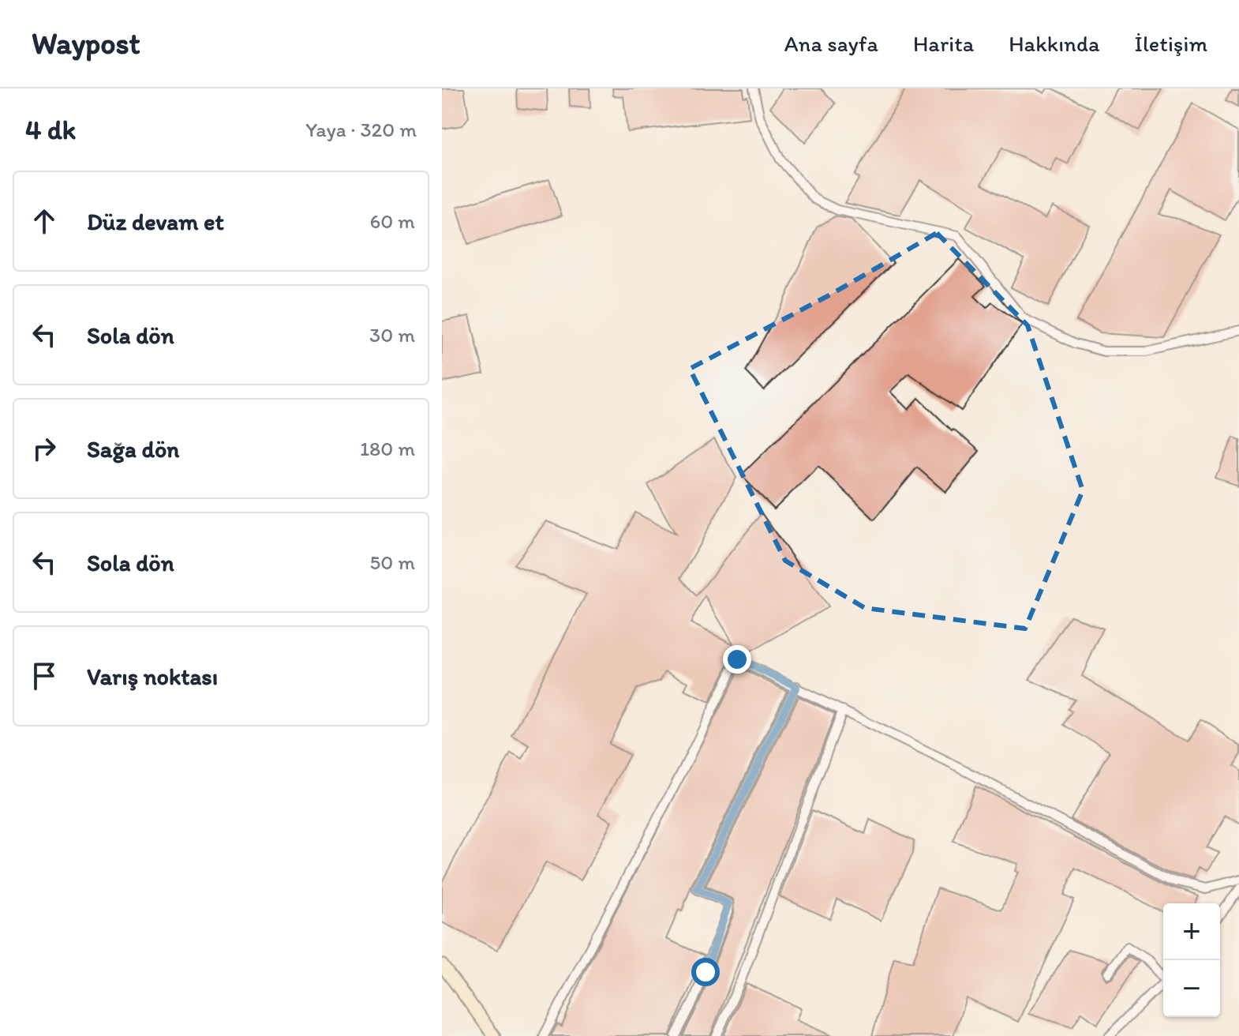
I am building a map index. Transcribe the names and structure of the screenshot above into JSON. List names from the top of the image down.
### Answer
{
  "page": {
    "header": "Waypost",
    "nav": [
      "Ana sayfa",
      "Harita",
      "Hakkında",
      "İletişim"
    ],
    "heading": ["4 dk", "Yaya · 320 m"],
    "list": [
      ["Düz devam et", "60 m"],
      ["Sola dön", "30 m"],
      ["Sağa dön", "180 m"],
      ["Sola dön", "50 m"],
      "Varış noktası"
    ],
    "map_buttons": ["+", "−"]
  }
}
